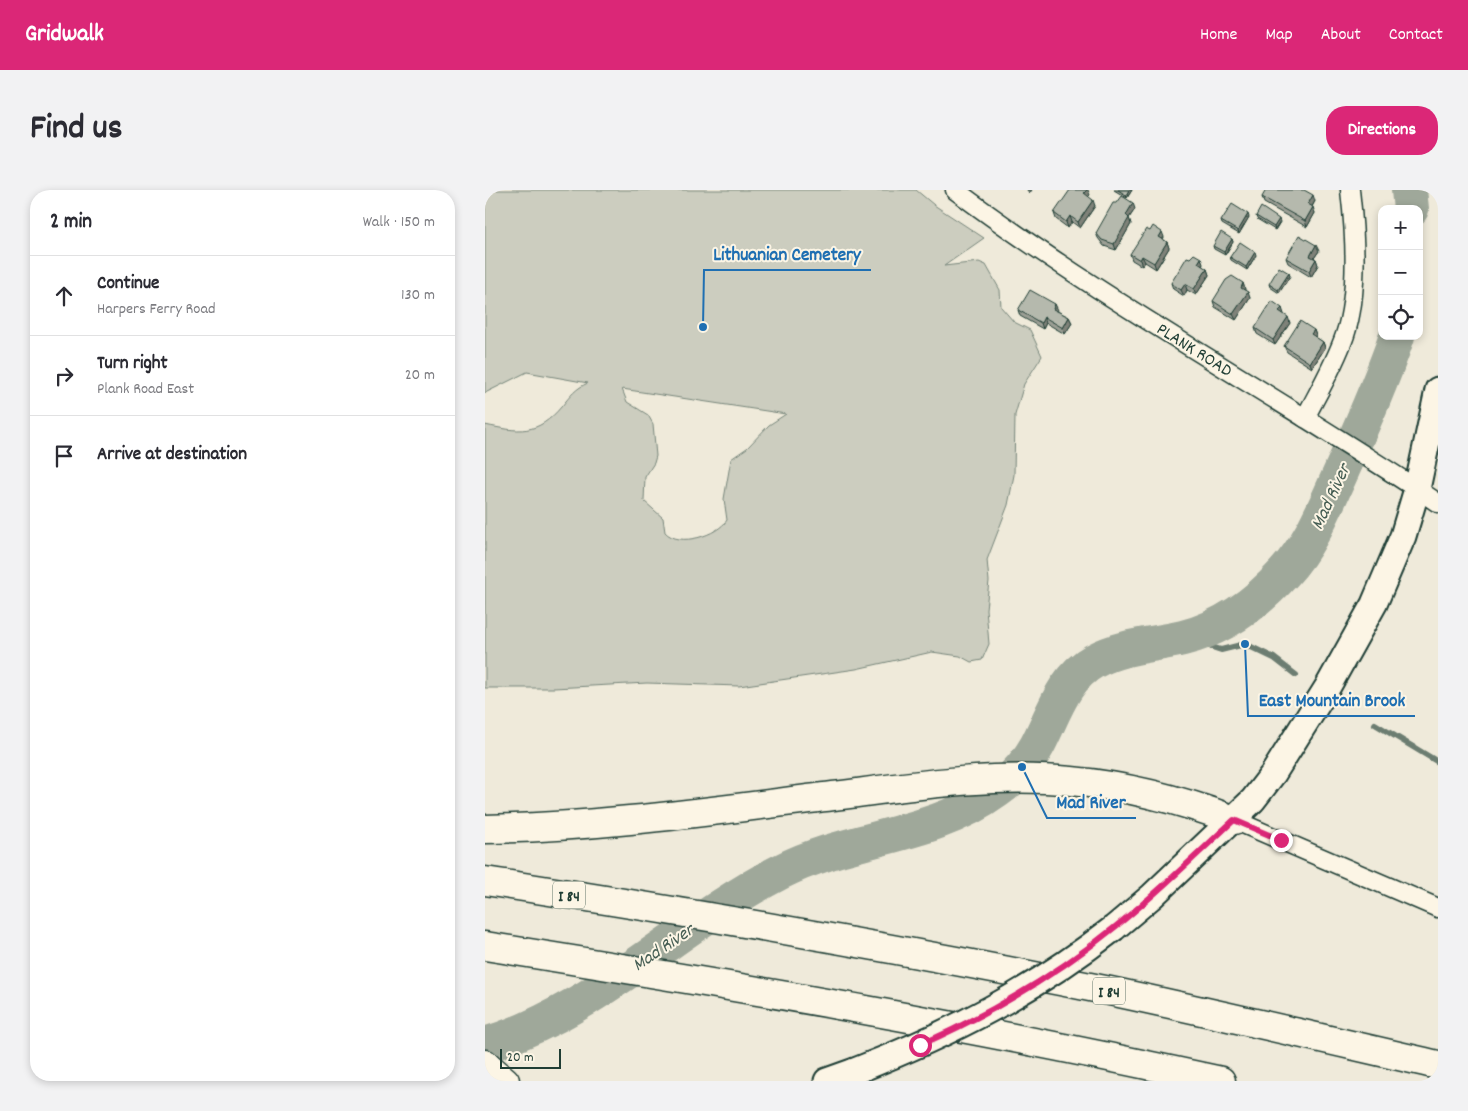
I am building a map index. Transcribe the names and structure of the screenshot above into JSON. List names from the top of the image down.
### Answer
{
  "streets": {
    "highway": ["I 84"],
    "street": ["PLANK ROAD"]
  },
  "water": ["Mad River"],
  "places": ["Lithuanian Cemetery", "East Mountain Brook", "Mad River"],
  "scale_bar": "20 m",
  "page": {
    "header": "Gridwalk",
    "nav": [
      "Home",
      "Map",
      "About",
      "Contact"
    ],
    "title": "Find us",
    "buttons": "Directions",
    "heading": ["2 min", "Walk · 150 m"],
    "map_buttons": ["+", "−"],
    "list": [
      ["Continue", "Harpers Ferry Road", "130 m"],
      ["Turn right", "Plank Road East", "20 m"],
      "Arrive at destination"
    ],
    "scale": "20 m"
  }
}
